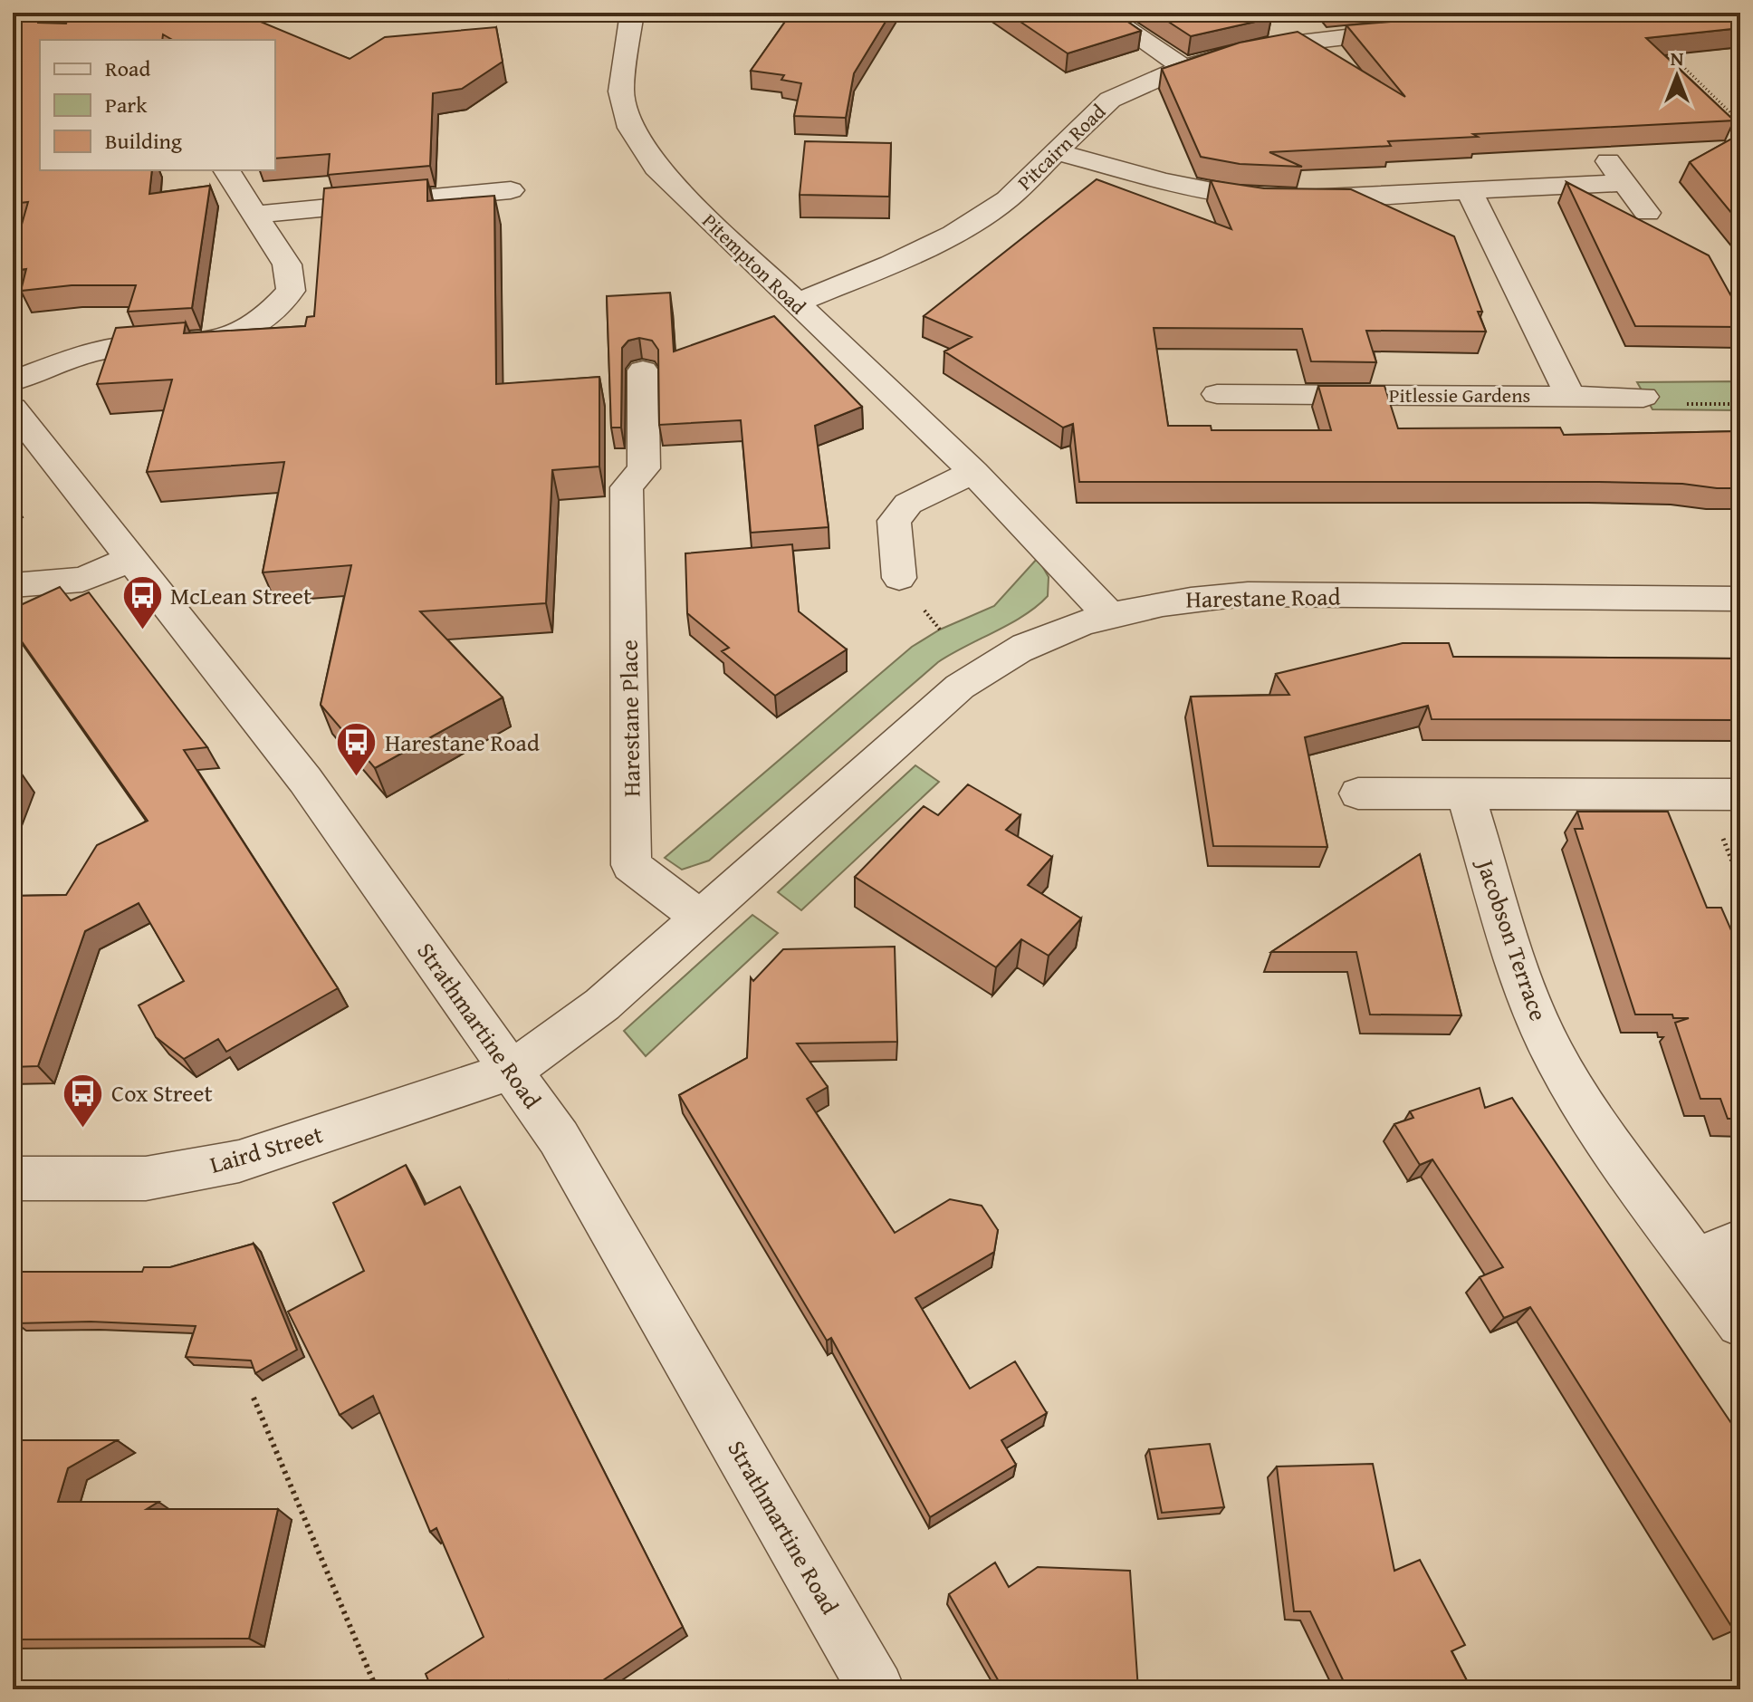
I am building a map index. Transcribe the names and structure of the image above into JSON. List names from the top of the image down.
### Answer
{
  "streets": {
    "street": [
      "Pitcairn Road",
      "Pitempton Road",
      "Pitlessie Gardens",
      "Harestane Road",
      "Harestane Place",
      "Jacobson Terrace",
      "Strathmartine Road",
      "Laird Street"
    ]
  },
  "crossings": [
    ["Pitcairn Road", "Pitempton Road"],
    ["Pitempton Road", "Harestane Road"],
    ["Harestane Road", "Harestane Place"],
    ["Harestane Road", "Strathmartine Road"],
    ["Harestane Road", "Laird Street"],
    ["Strathmartine Road", "Laird Street"]
  ],
  "places": {
    "bus stop": ["McLean Street", "Harestane Road", "Cox Street"]
  },
  "legend": ["Road", "Park", "Building"],
  "north": "top"
}
